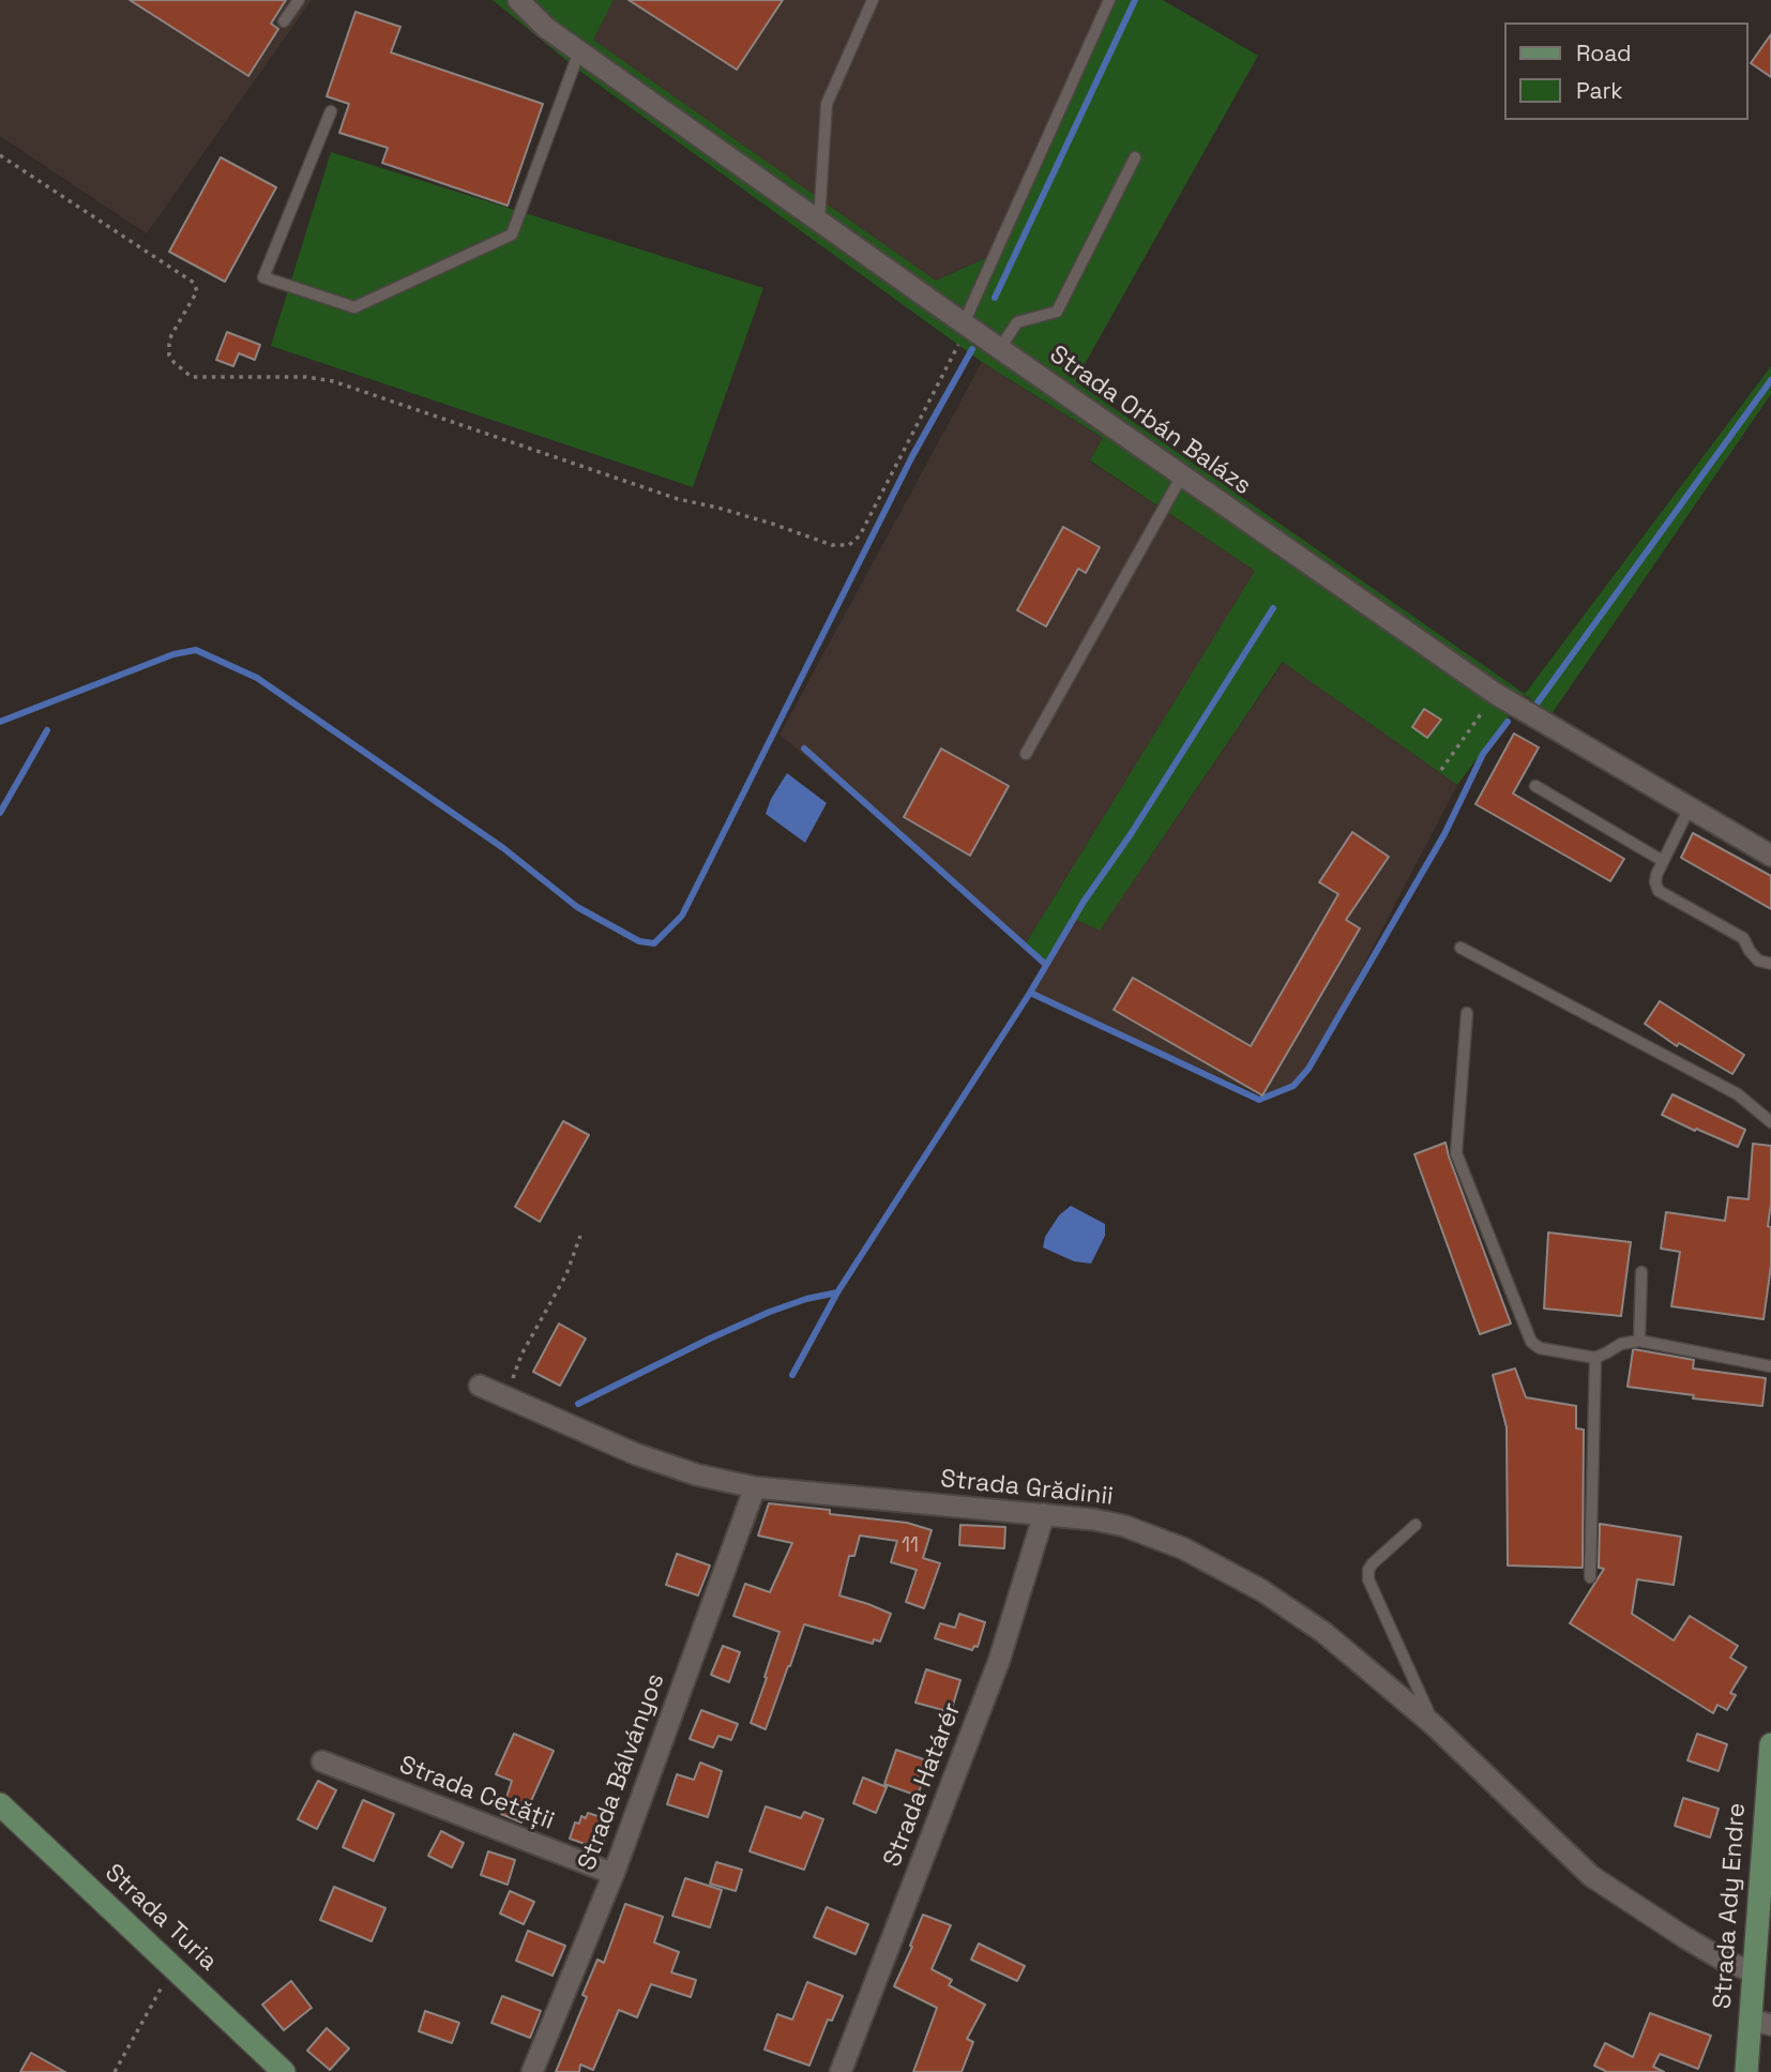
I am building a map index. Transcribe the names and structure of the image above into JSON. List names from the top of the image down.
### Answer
{
  "streets": {
    "main road": ["Strada Ady Endre", "Strada Turia"],
    "street": [
      "Strada Orbán Balázs",
      "Strada Grădinii",
      "Strada Bálványos",
      "Strada Határér",
      "Strada Cetății"
    ]
  },
  "crossings": [
    ["Strada Grădinii", "Strada Bálványos"],
    ["Strada Grădinii", "Strada Határér"],
    ["Strada Grădinii", "Strada Ady Endre"],
    ["Strada Bálványos", "Strada Cetății"]
  ],
  "house_numbers": ["11"],
  "legend": ["Road", "Park"]
}
